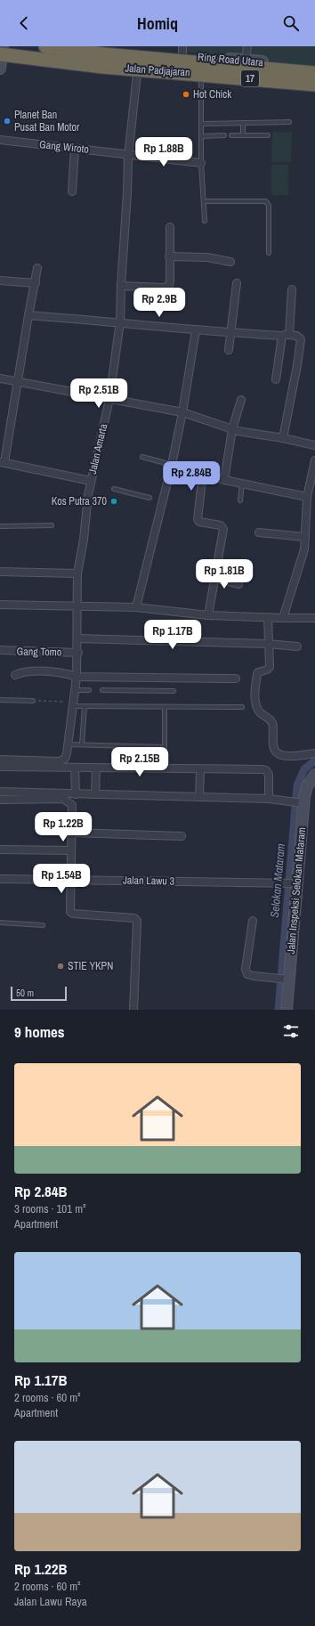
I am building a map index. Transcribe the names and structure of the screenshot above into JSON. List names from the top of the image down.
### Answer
{
  "streets": {
    "highway": ["Jalan Padjajaran", "17"],
    "street": [
      "Ring Road Utara",
      "Gang Wiroto",
      "Jalan Amarta",
      "Gang Tomo",
      "Jalan Lawu 3",
      "Jalan Inspeksi Selokan Mataram"
    ]
  },
  "crossings": [
    ["Ring Road Utara", "Jalan Padjajaran"],
    ["Ring Road Utara", "Jalan Amarta"],
    ["Gang Wiroto", "Jalan Amarta"],
    ["Jalan Amarta", "Gang Tomo"],
    ["Jalan Lawu 3", "Jalan Inspeksi Selokan Mataram"]
  ],
  "water": ["Selokan Mataram"],
  "places": [
    "Hot Chick",
    "Planet Ban Pusat Ban Motor",
    "Kos Putra 370",
    "STIE YKPN"
  ],
  "scale_bar": "50 m",
  "page": {
    "header": "Homiq",
    "price": [
      "Rp 1.88B",
      "Rp 2.9B",
      "Rp 2.51B",
      "Rp 2.84B",
      "Rp 1.81B",
      "Rp 1.17B",
      "Rp 2.15B",
      "Rp 1.22B",
      "Rp 1.54B"
    ],
    "scale": "50 m",
    "heading": "9 homes",
    "list": [
      {
        "name": "Rp 2.84B",
        "note": "3 rooms · 101 m² · Apartment"
      },
      {
        "name": "Rp 1.17B",
        "note": "2 rooms · 60 m² · Apartment"
      },
      {
        "name": "Rp 1.22B",
        "note": "2 rooms · 60 m² · Jalan Lawu Raya"
      }
    ]
  }
}
